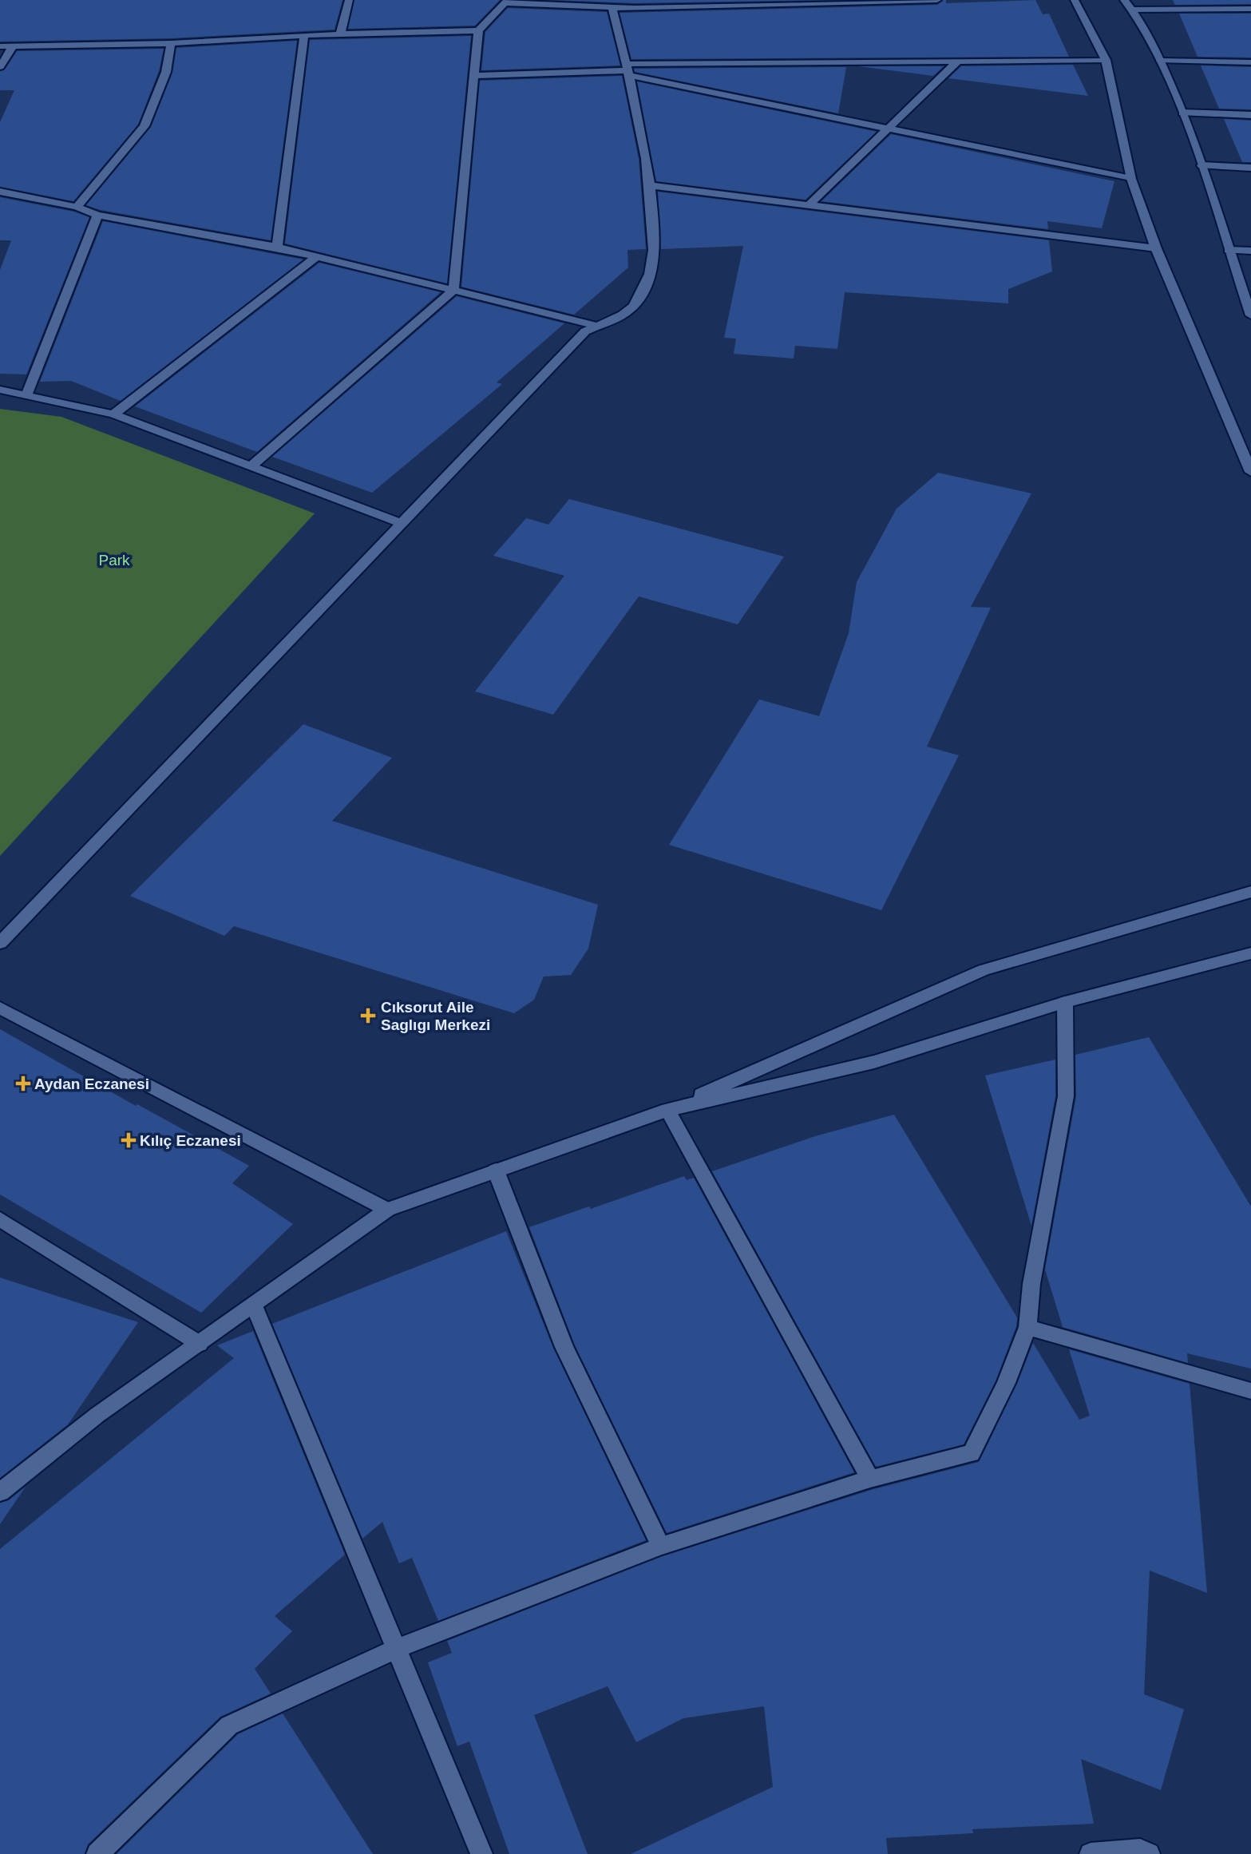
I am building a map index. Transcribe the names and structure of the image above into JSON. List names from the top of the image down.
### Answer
{
  "parks": ["Park"],
  "places": {
    "health": ["Cıksorut Aile Saglıgı Merkezi", "Aydan Eczanesi", "Kılıç Eczanesi"]
  }
}
